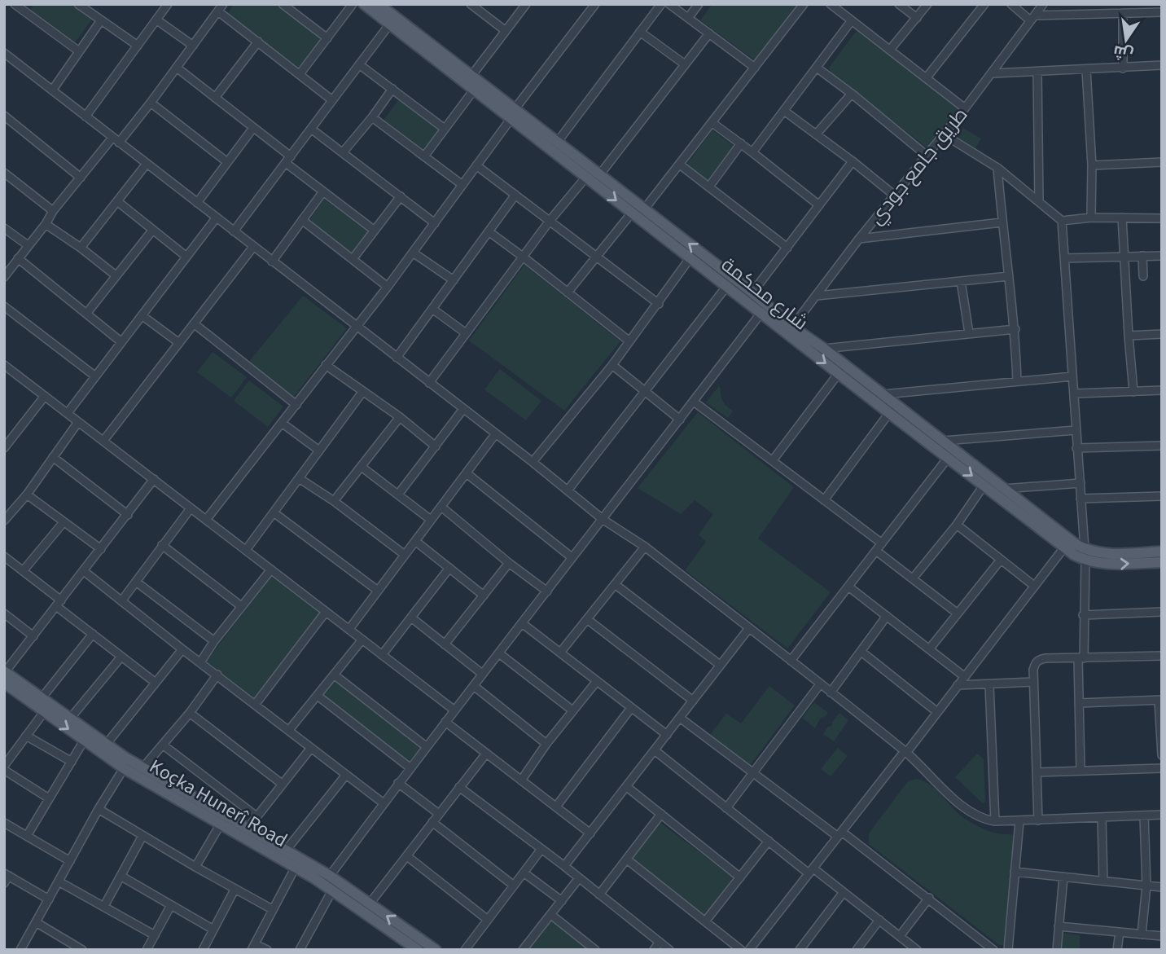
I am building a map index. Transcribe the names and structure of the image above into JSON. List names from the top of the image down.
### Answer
{
  "streets": {
    "main road": ["شارع محكمة", "Koçka Hunerî Road"],
    "street": ["طريق جامع جودي"]
  },
  "crossings": [
    ["طريق جامع جودي", "شارع محكمة"]
  ],
  "north": "bottom"
}
